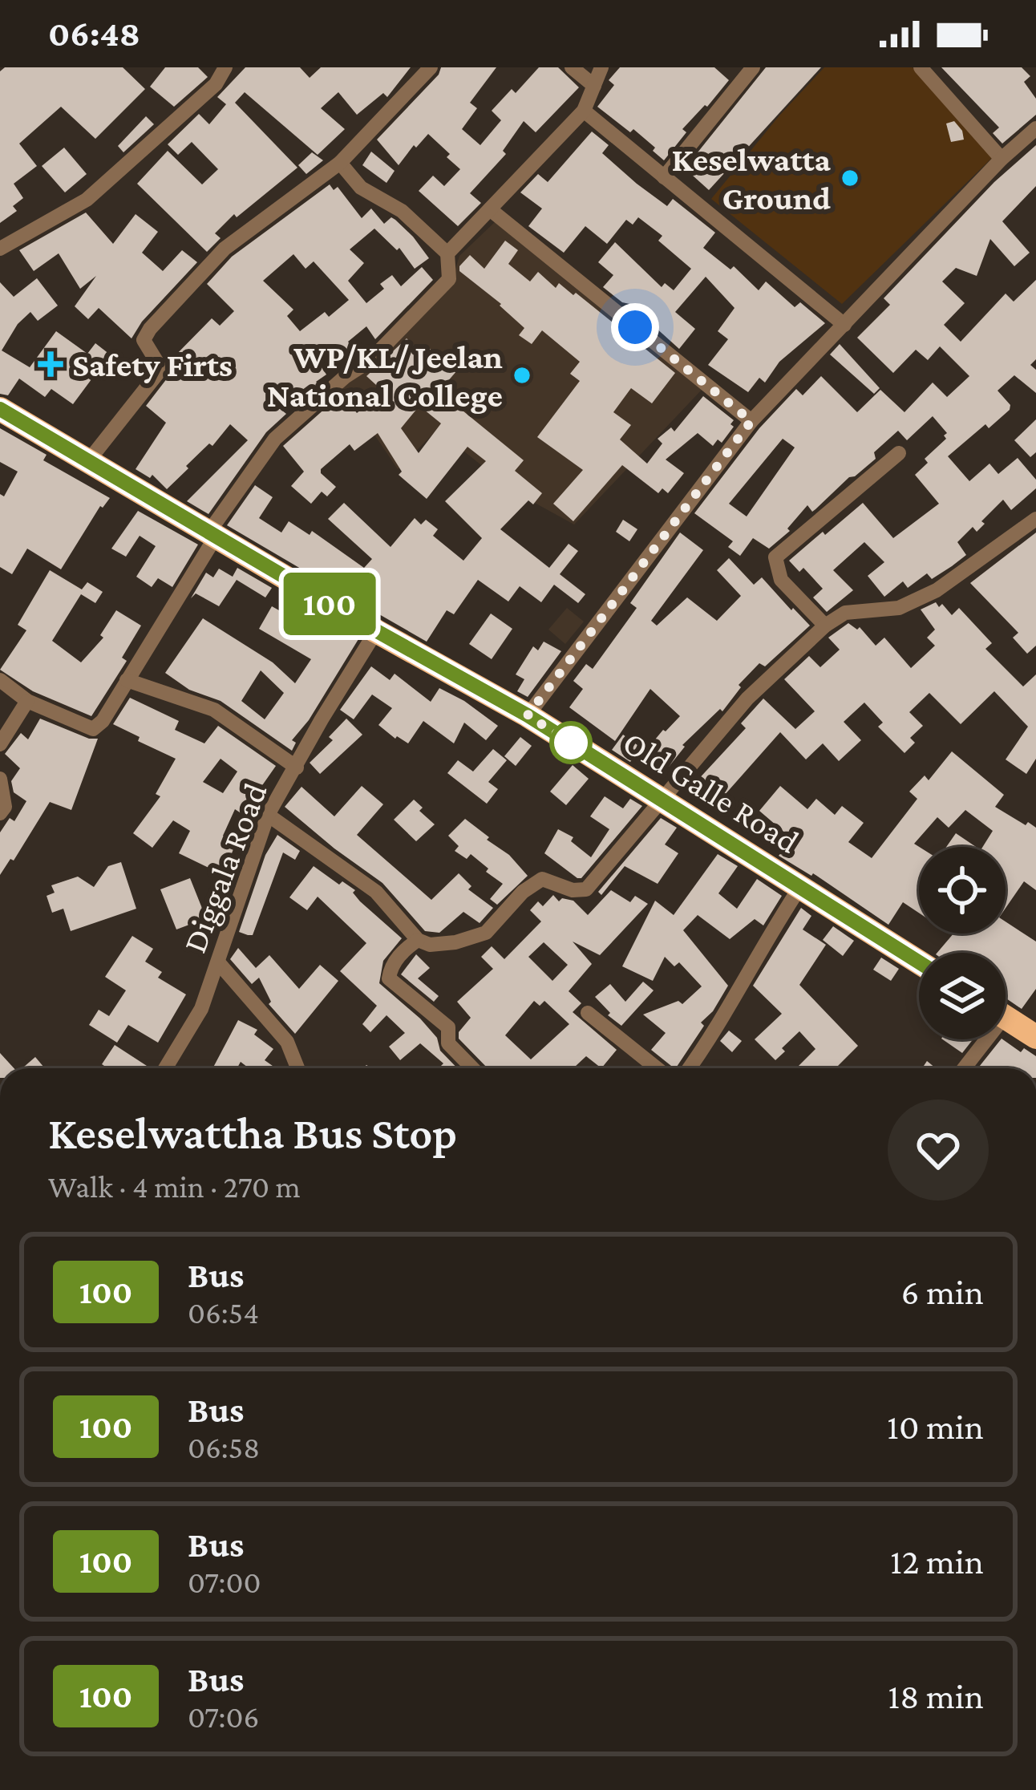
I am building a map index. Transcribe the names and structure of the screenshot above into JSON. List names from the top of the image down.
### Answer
{
  "streets": {
    "highway": ["Old Galle Road"],
    "street": ["Diggala Road"]
  },
  "crossings": [
    ["Old Galle Road", "Diggala Road"]
  ],
  "places": {
    "other": ["Keselwatta Ground", "WP/KL/ Jeelan National College"],
    "health": ["Safety Firts"]
  },
  "lines": ["bus line 100"],
  "page": {
    "status": "06:48",
    "on_map": "100",
    "heading": ["Keselwattha Bus Stop", "Walk · 4 min · 270 m"],
    "list": [
      {
        "mark": "100",
        "name": "Bus",
        "note": "06:54",
        "value": "6 min"
      },
      {
        "mark": "100",
        "name": "Bus",
        "note": "06:58",
        "value": "10 min"
      },
      {
        "mark": "100",
        "name": "Bus",
        "note": "07:00",
        "value": "12 min"
      },
      {
        "mark": "100",
        "name": "Bus",
        "note": "07:06",
        "value": "18 min"
      }
    ]
  }
}
